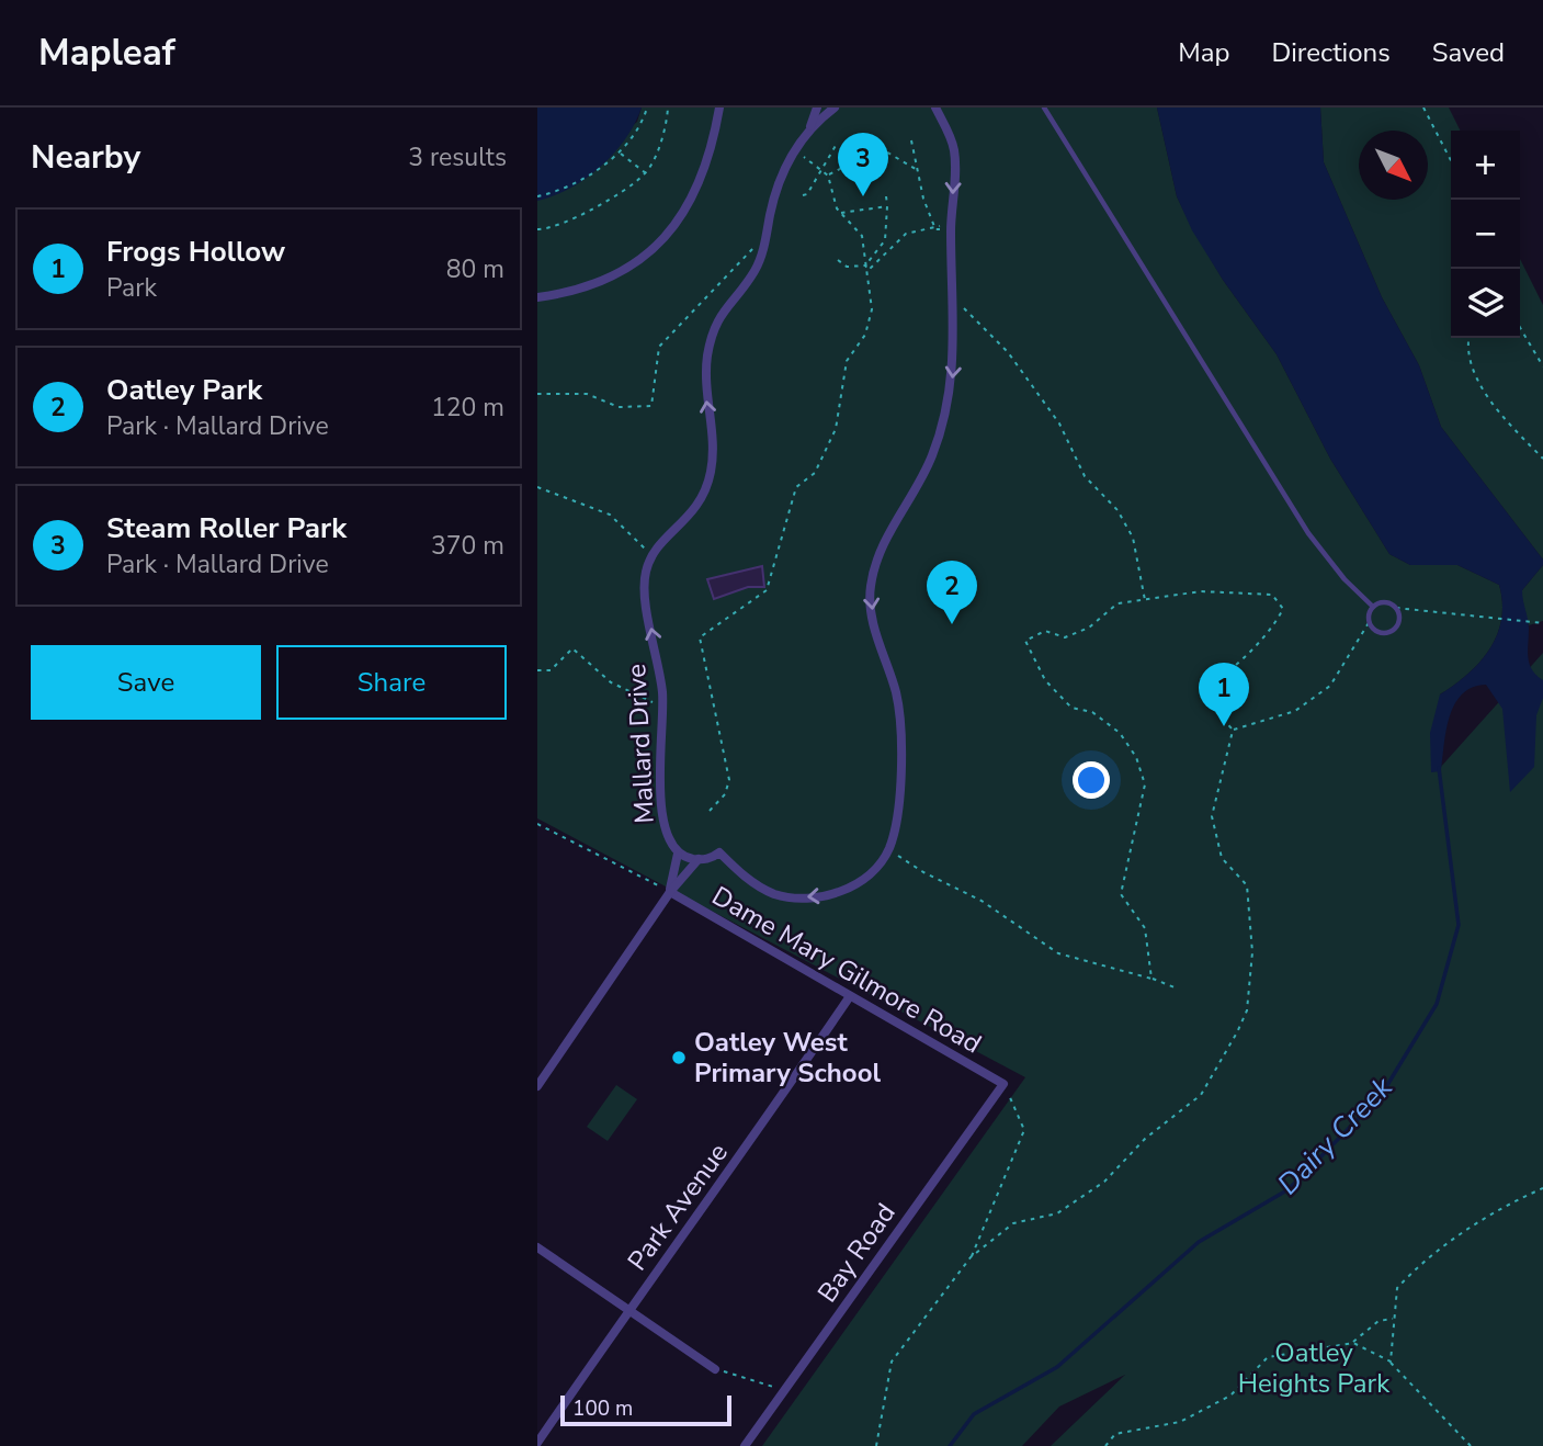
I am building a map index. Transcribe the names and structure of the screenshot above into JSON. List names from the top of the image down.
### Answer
{
  "streets": {
    "street": [
      "Mallard Drive",
      "Dame Mary Gilmore Road",
      "Park Avenue",
      "Bay Road"
    ]
  },
  "crossings": [
    ["Mallard Drive", "Dame Mary Gilmore Road"],
    ["Dame Mary Gilmore Road", "Park Avenue"],
    ["Dame Mary Gilmore Road", "Bay Road"]
  ],
  "water": ["Dairy Creek"],
  "parks": ["Oatley Heights Park"],
  "places": ["Oatley West Primary School"],
  "scale_bar": "100 m",
  "north": "bottom right",
  "page": {
    "header": "Mapleaf",
    "nav": ["Map", "Directions", "Saved"],
    "heading": ["Nearby", "3 results"],
    "map_buttons": ["+", "−"],
    "pins": ["3", "2", "1"],
    "list": [
      {
        "mark": "1",
        "name": "Frogs Hollow",
        "note": "Park",
        "value": "80 m"
      },
      {
        "mark": "2",
        "name": "Oatley Park",
        "note": "Park · Mallard Drive",
        "value": "120 m"
      },
      {
        "mark": "3",
        "name": "Steam Roller Park",
        "note": "Park · Mallard Drive",
        "value": "370 m"
      }
    ],
    "buttons": ["Save", "Share"],
    "scale": "100 m"
  }
}
